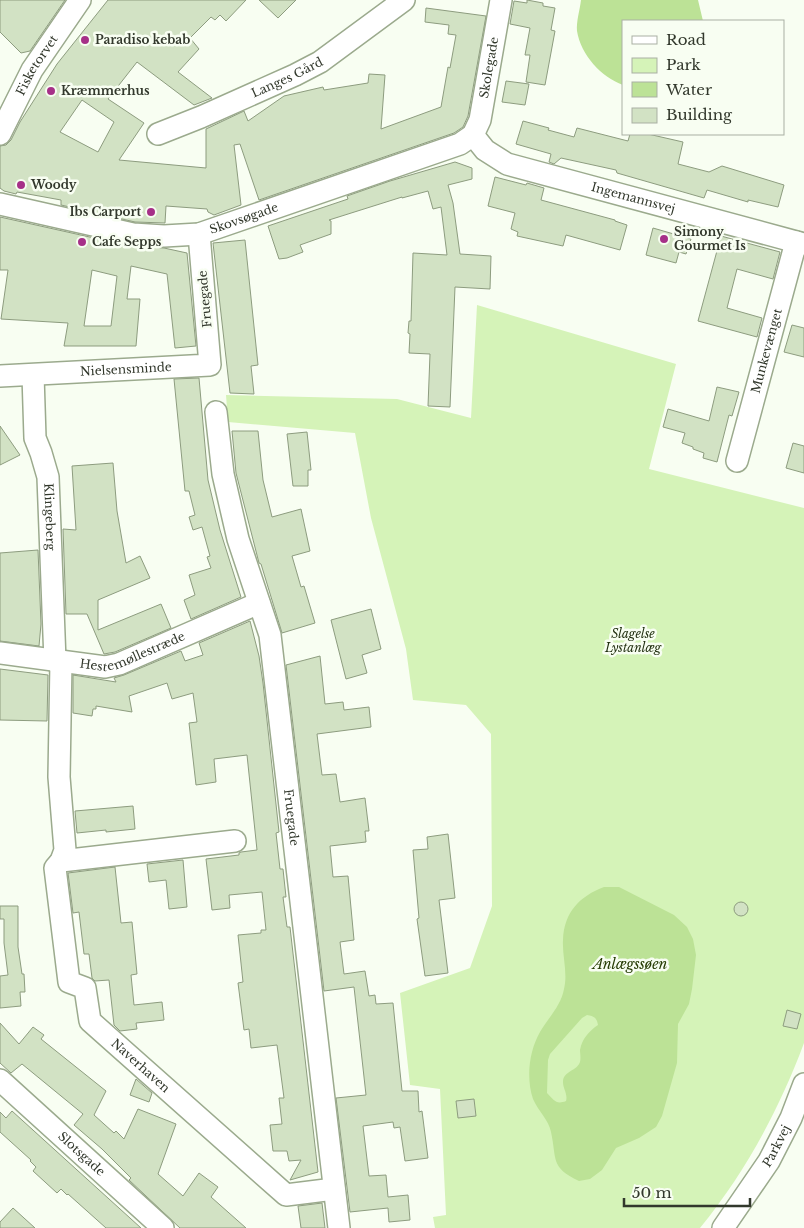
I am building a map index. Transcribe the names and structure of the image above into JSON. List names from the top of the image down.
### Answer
{
  "streets": {
    "street": [
      "Fisketorvet",
      "Skolegade",
      "Langes Gård",
      "Ingemannsvej",
      "Skovsøgade",
      "Fruegade",
      "Munkevænget",
      "Nielsensminde",
      "Klingeberg",
      "Hestemøllestræde",
      "Naverhaven",
      "Parkvej",
      "Slotsgade"
    ]
  },
  "crossings": [
    ["Skolegade", "Ingemannsvej"],
    ["Skolegade", "Skovsøgade"],
    ["Ingemannsvej", "Skovsøgade"],
    ["Ingemannsvej", "Munkevænget"],
    ["Skovsøgade", "Fruegade"],
    ["Fruegade", "Nielsensminde"],
    ["Fruegade", "Hestemøllestræde"],
    ["Fruegade", "Naverhaven"],
    ["Nielsensminde", "Klingeberg"],
    ["Klingeberg", "Hestemøllestræde"],
    ["Klingeberg", "Naverhaven"],
    ["Hestemøllestræde", "Naverhaven"]
  ],
  "water": ["Anlægssøen"],
  "parks": ["Slagelse Lystanlæg"],
  "places": [
    "Paradiso kebab",
    "Kræmmerhus",
    "Woody",
    "Ibs Carport",
    "Simony Gourmet Is",
    "Cafe Sepps"
  ],
  "legend": [
    "Road",
    "Park",
    "Water",
    "Building"
  ],
  "scale_bar": "50 m"
}
